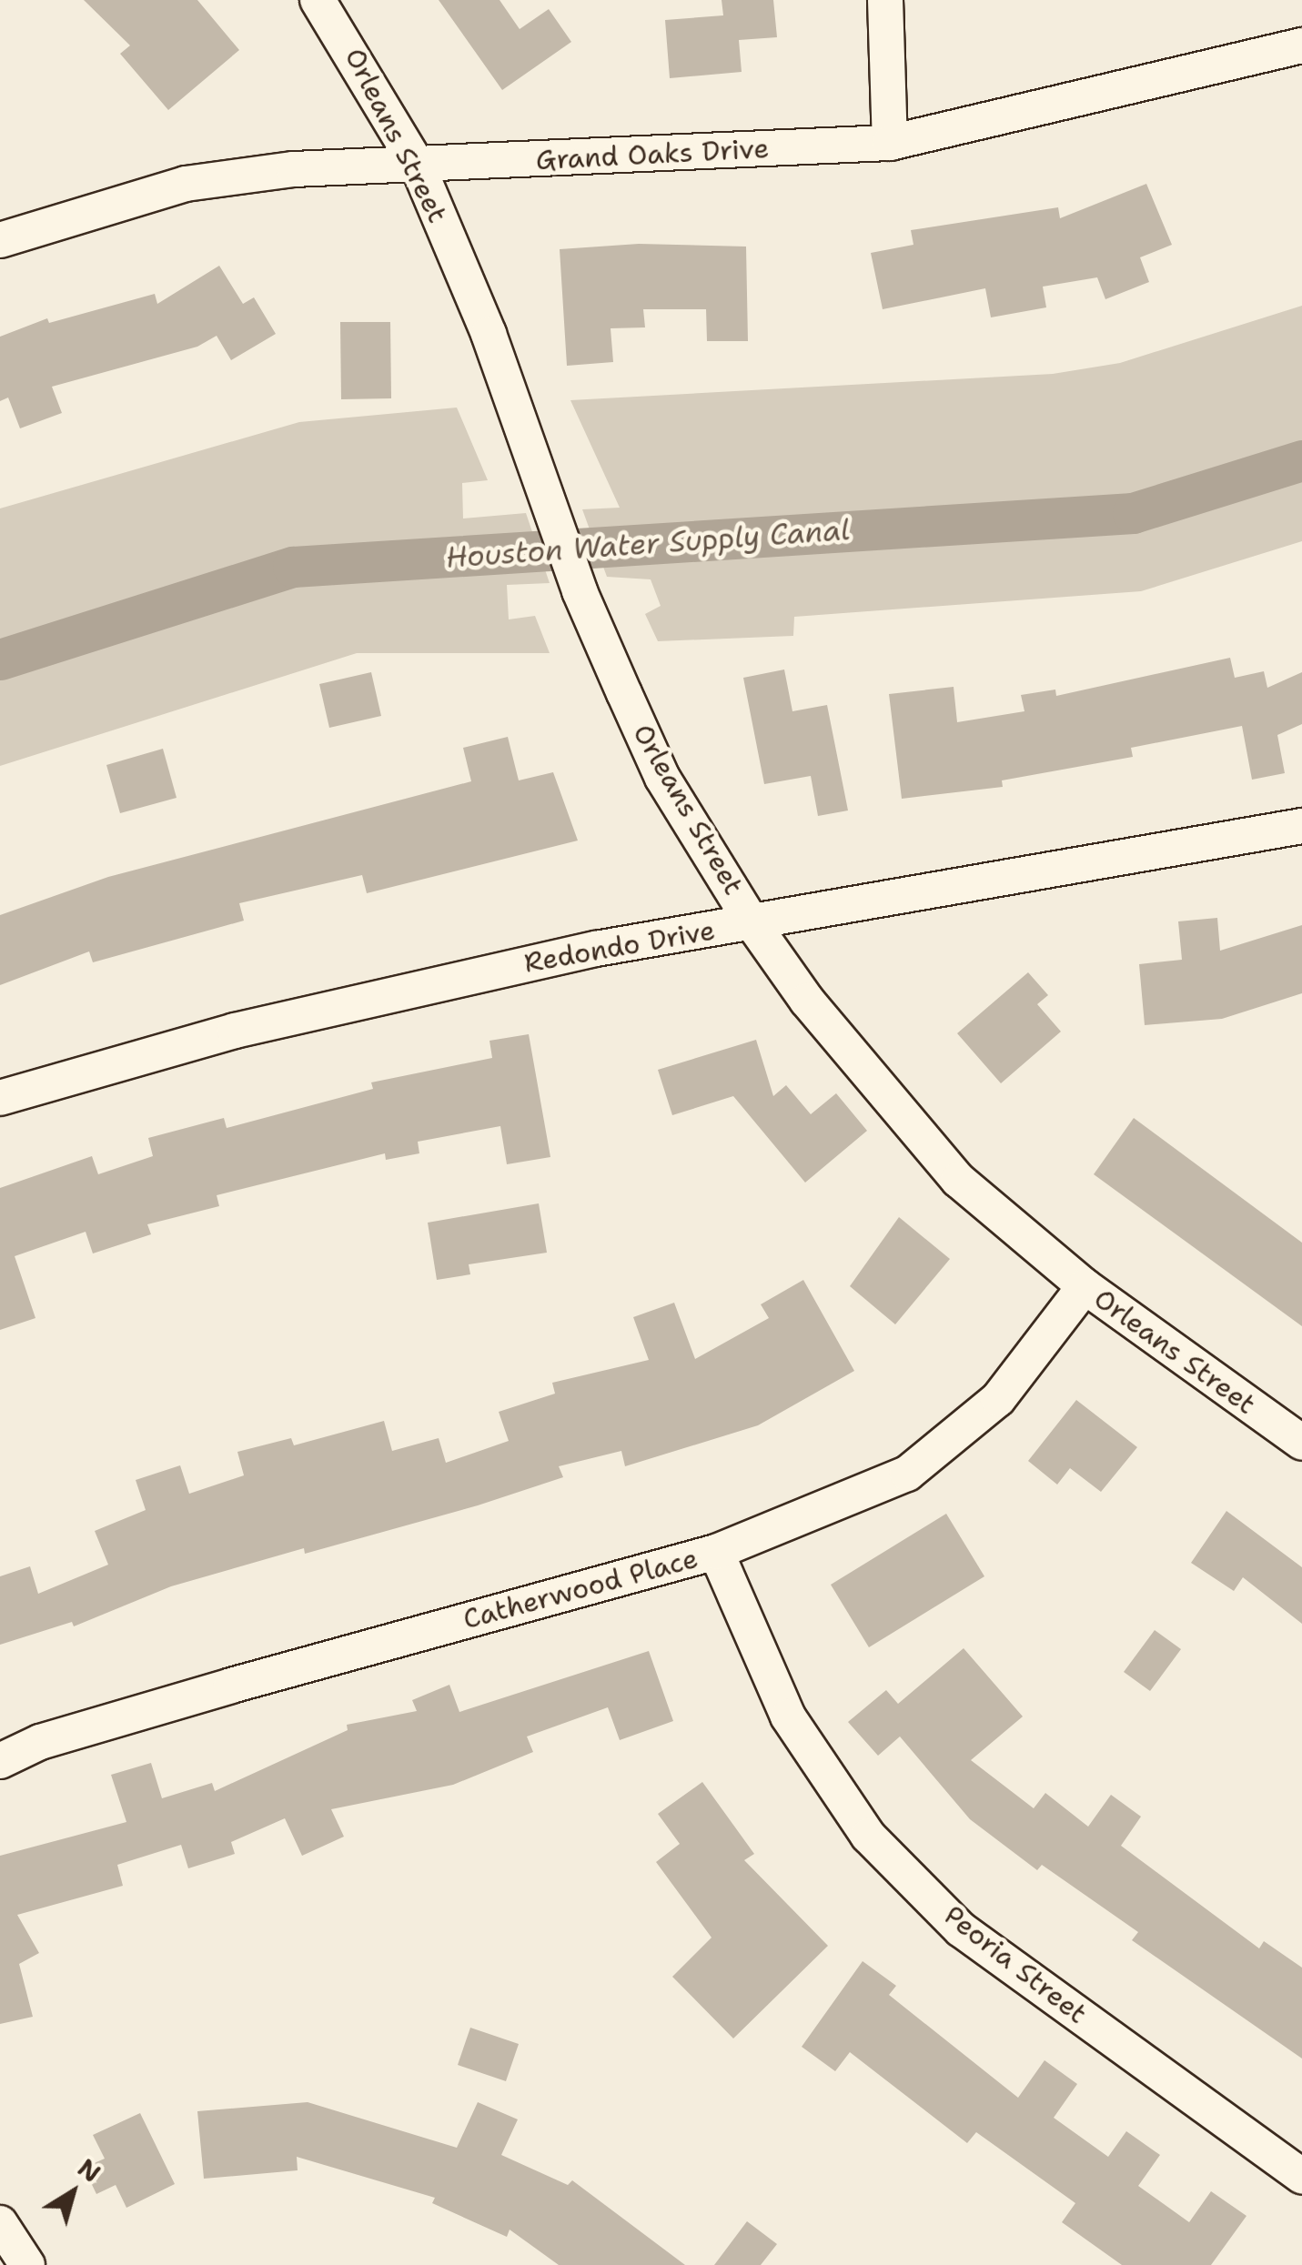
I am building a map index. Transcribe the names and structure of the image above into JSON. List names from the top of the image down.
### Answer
{
  "streets": {
    "street": [
      "Orleans Street",
      "Grand Oaks Drive",
      "Redondo Drive",
      "Catherwood Place",
      "Peoria Street"
    ]
  },
  "crossings": [
    ["Orleans Street", "Grand Oaks Drive"],
    ["Orleans Street", "Redondo Drive"],
    ["Orleans Street", "Catherwood Place"],
    ["Catherwood Place", "Peoria Street"]
  ],
  "water": ["Houston Water Supply Canal"],
  "north": "top right"
}
